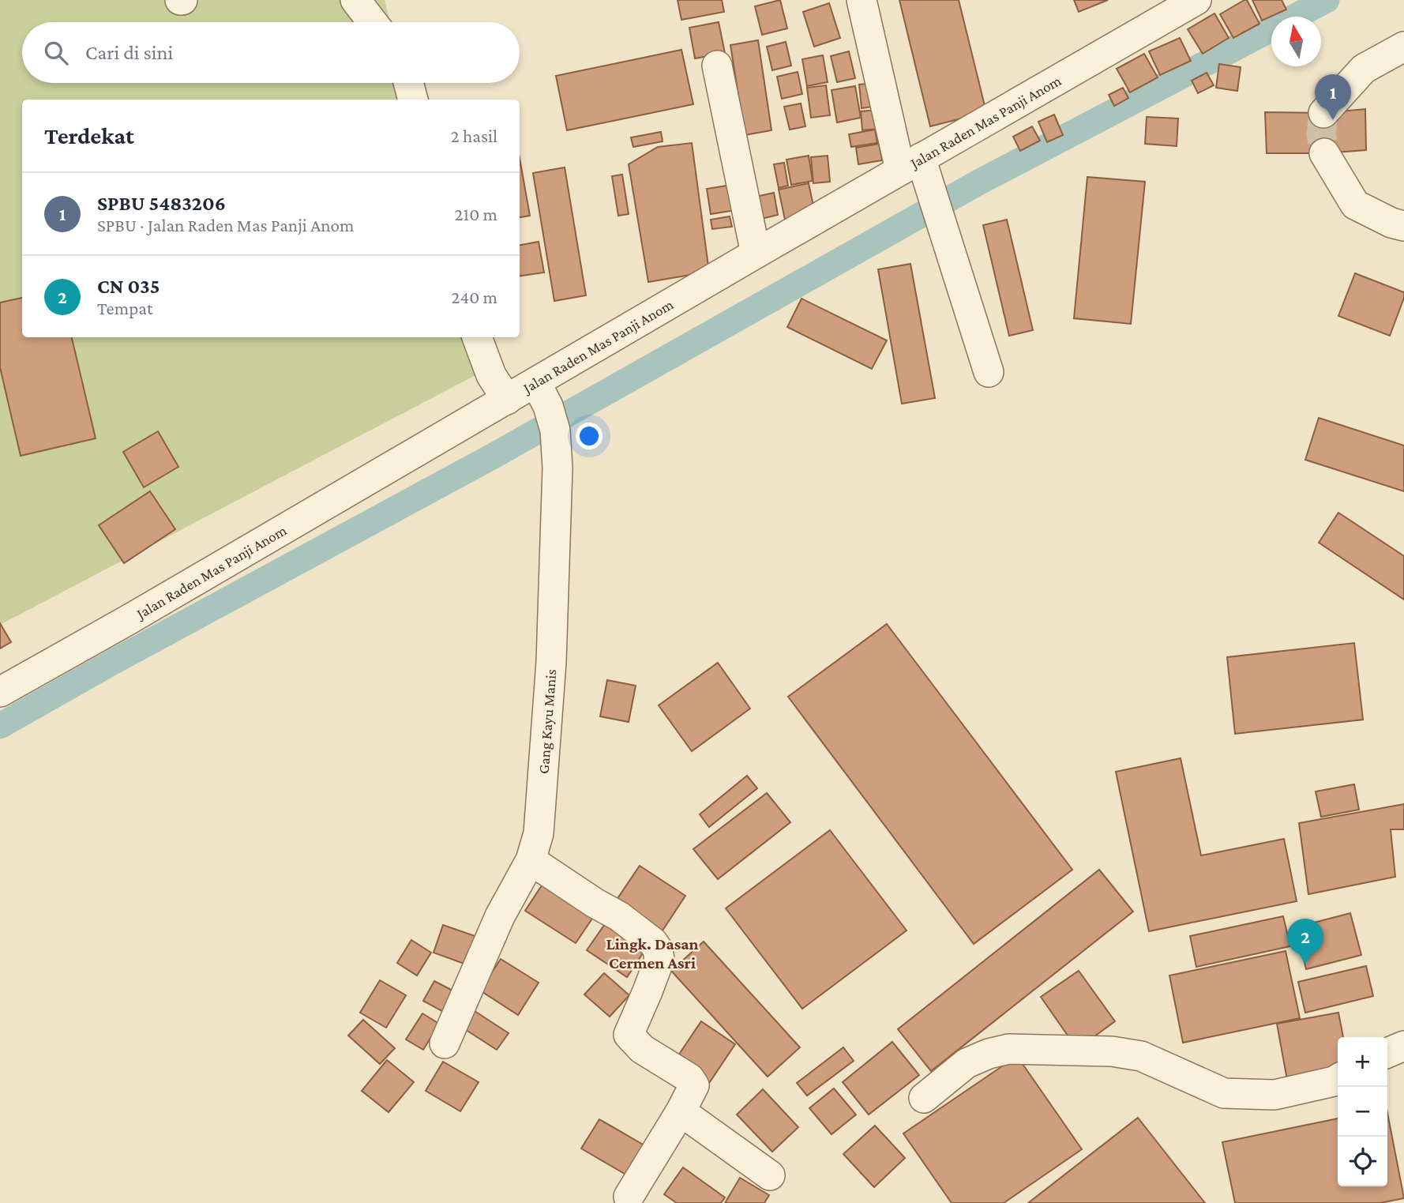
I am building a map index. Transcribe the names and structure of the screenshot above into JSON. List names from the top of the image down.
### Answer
{
  "streets": {
    "street": ["Jalan Raden Mas Panji Anom", "Gang Kayu Manis"]
  },
  "crossings": [
    ["Jalan Raden Mas Panji Anom", "Gang Kayu Manis"]
  ],
  "districts": ["Lingk. Dasan Cermen Asri"],
  "north": "top",
  "page": {
    "search": "Cari di sini",
    "pins": ["1", "2"],
    "heading": ["Terdekat", "2 hasil"],
    "list": [
      {
        "mark": "1",
        "name": "SPBU 5483206",
        "note": "SPBU · Jalan Raden Mas Panji Anom",
        "value": "210 m"
      },
      {
        "mark": "2",
        "name": "CN 035",
        "note": "Tempat",
        "value": "240 m"
      }
    ],
    "map_buttons": ["+", "−"]
  }
}
